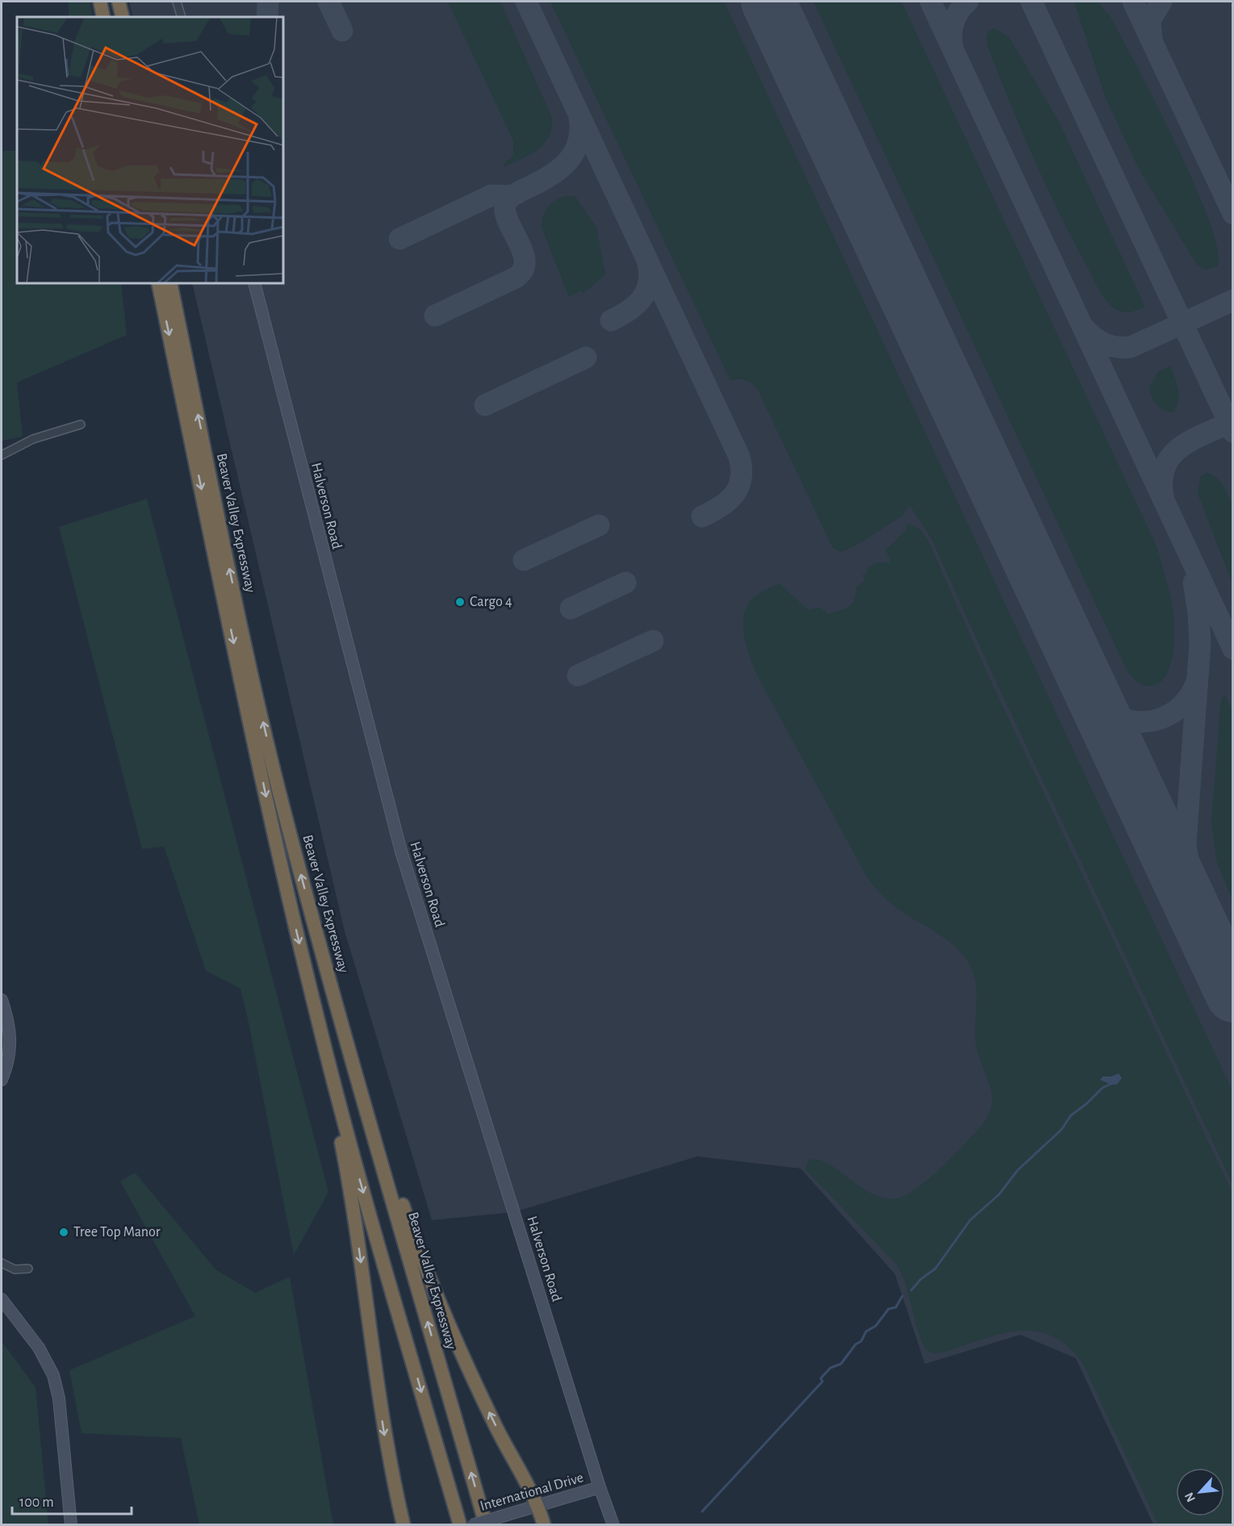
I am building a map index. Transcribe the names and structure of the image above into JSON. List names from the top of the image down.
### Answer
{
  "streets": {
    "highway": ["Beaver Valley Expressway"],
    "street": ["Halverson Road", "International Drive"]
  },
  "crossings": [
    ["Halverson Road", "International Drive"]
  ],
  "places": ["Cargo 4", "Tree Top Manor"],
  "scale_bar": "100 m",
  "north": "bottom left"
}
